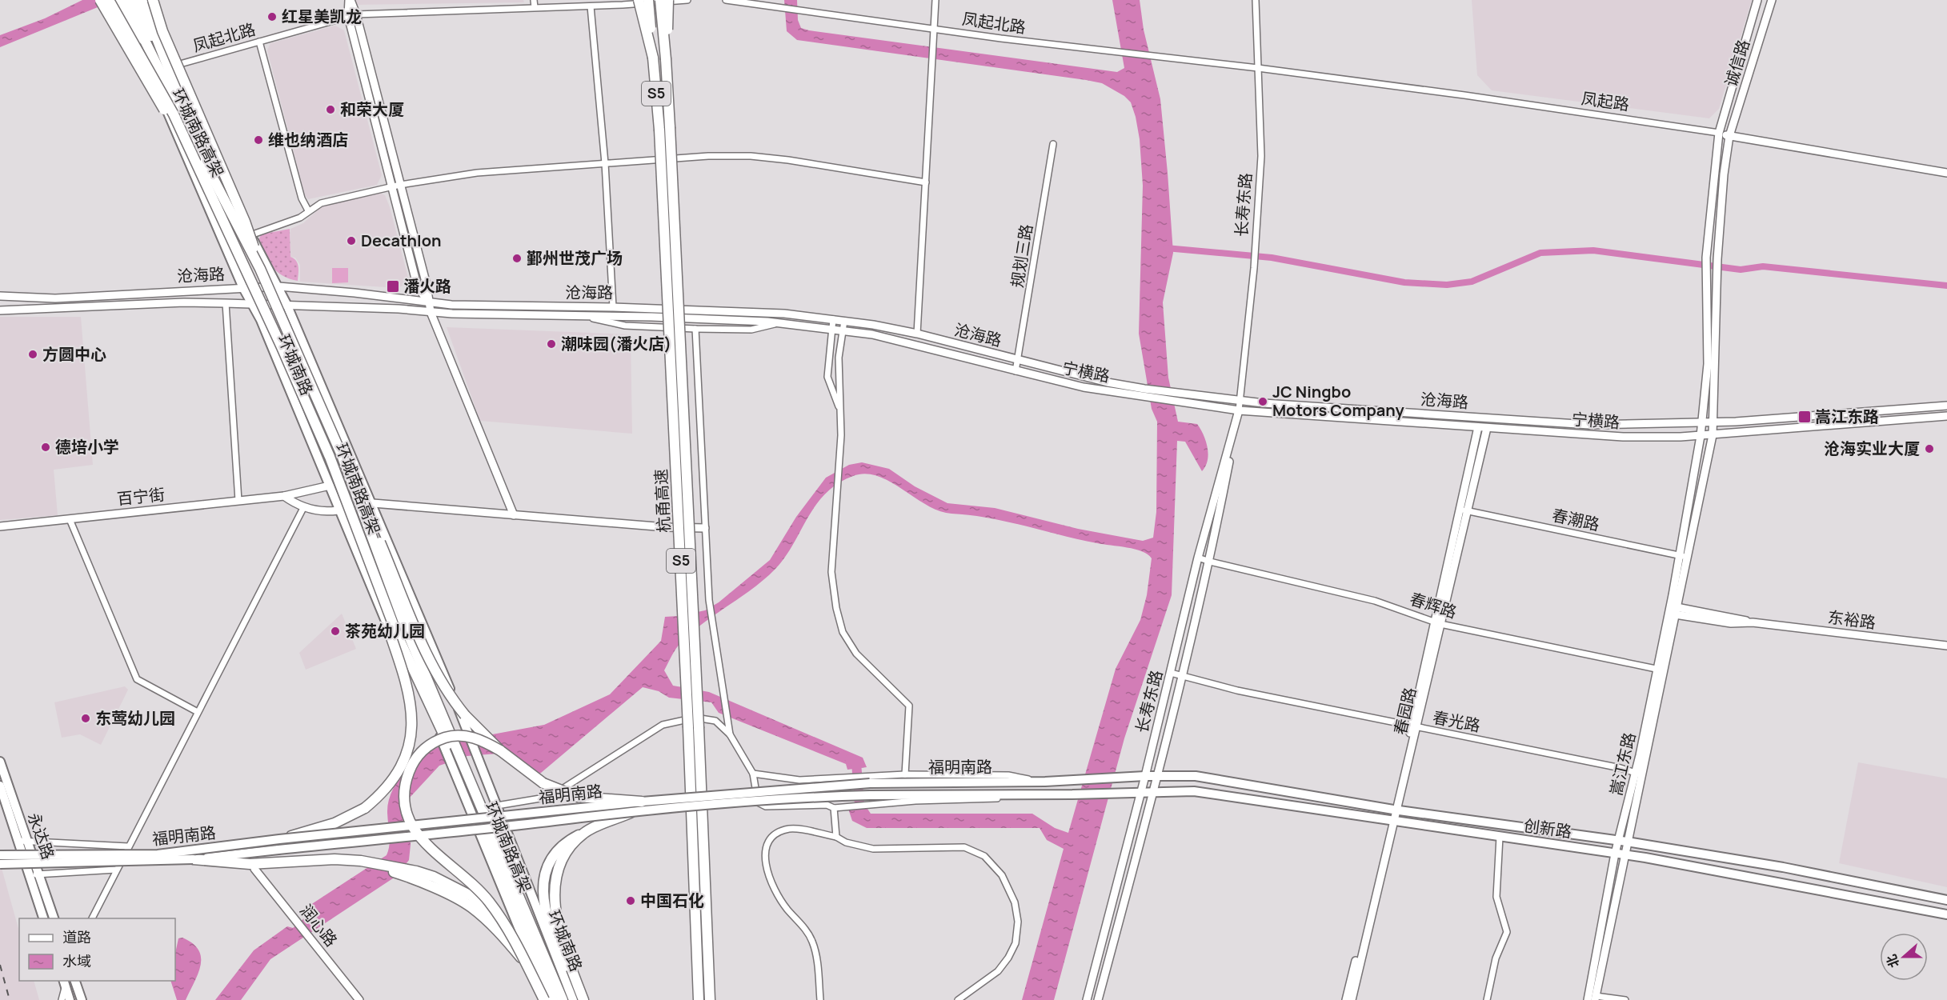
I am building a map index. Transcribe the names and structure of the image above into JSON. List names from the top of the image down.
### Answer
{
  "streets": {
    "highway": ["S5", "环城南路高架", "杭甬高速"],
    "main road": [
      "诚信路",
      "凤起路",
      "长寿东路",
      "沧海路",
      "环城南路",
      "宁横路",
      "百宁街",
      "东裕路",
      "春园路",
      "嵩江东路",
      "福明南路",
      "创新路",
      "永达路",
      "润心路"
    ],
    "street": [
      "凤起北路",
      "规划三路",
      "春潮路",
      "春辉路",
      "春光路"
    ]
  },
  "crossings": [
    ["凤起北路", "凤起路"],
    ["凤起北路", "长寿东路"],
    ["诚信路", "凤起路"],
    ["诚信路", "嵩江东路"],
    ["凤起路", "长寿东路"],
    ["凤起路", "嵩江东路"],
    ["环城南路高架", "环城南路"],
    ["长寿东路", "沧海路"],
    ["长寿东路", "春辉路"],
    ["长寿东路", "春光路"],
    ["长寿东路", "福明南路"],
    ["长寿东路", "创新路"],
    ["规划三路", "沧海路"],
    ["沧海路", "环城南路"],
    ["沧海路", "宁横路"],
    ["沧海路", "春园路"],
    ["沧海路", "嵩江东路"],
    ["环城南路", "百宁街"],
    ["宁横路", "春园路"],
    ["宁横路", "嵩江东路"],
    ["春潮路", "春园路"],
    ["春潮路", "嵩江东路"],
    ["春辉路", "春园路"],
    ["春辉路", "嵩江东路"],
    ["东裕路", "嵩江东路"],
    ["春园路", "春光路"],
    ["春园路", "创新路"],
    ["春光路", "嵩江东路"],
    ["嵩江东路", "创新路"],
    ["福明南路", "创新路"]
  ],
  "places": {
    "other": [
      "红星美凯龙",
      "和荣大厦",
      "维也纳酒店",
      "Decathlon",
      "鄞州世茂广场",
      "潮味园(潘火店)",
      "方圆中心",
      "JC Ningbo Motors Company",
      "德培小学",
      "沧海实业大厦",
      "茶苑幼儿园",
      "东莺幼儿园",
      "中国石化"
    ],
    "transit": ["潘火路", "嵩江东路"]
  },
  "legend": ["道路", "水域"],
  "north": "left"
}
